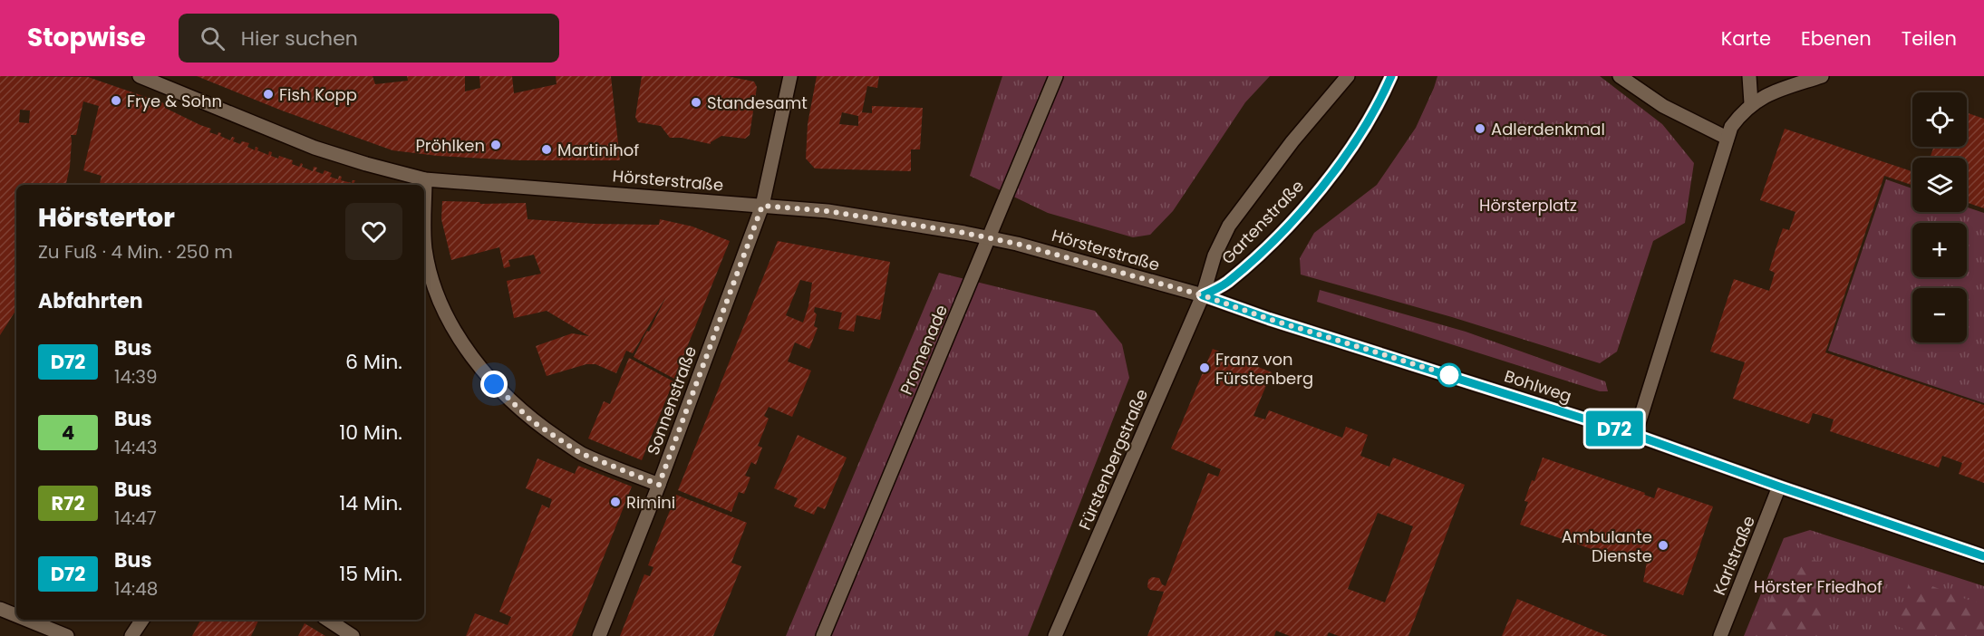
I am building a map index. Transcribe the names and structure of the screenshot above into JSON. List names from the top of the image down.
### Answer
{
  "streets": {
    "street": [
      "Hörsterstraße",
      "Gartenstraße",
      "Promenade",
      "Bohlweg",
      "Sonnenstraße",
      "Fürstenbergstraße",
      "Karlstraße"
    ]
  },
  "crossings": [
    ["Hörsterstraße", "Gartenstraße"],
    ["Hörsterstraße", "Promenade"],
    ["Hörsterstraße", "Bohlweg"],
    ["Hörsterstraße", "Sonnenstraße"],
    ["Hörsterstraße", "Fürstenbergstraße"],
    ["Gartenstraße", "Bohlweg"],
    ["Gartenstraße", "Fürstenbergstraße"],
    ["Bohlweg", "Fürstenbergstraße"],
    ["Bohlweg", "Karlstraße"]
  ],
  "parks": ["Hörsterplatz", "Hörster Friedhof"],
  "places": [
    "Fish Kopp",
    "Frye & Sohn",
    "Standesamt",
    "Adlerdenkmal",
    "Pröhlken",
    "Martinihof",
    "Franz von Fürstenberg",
    "Rimini",
    "Ambulante Dienste"
  ],
  "lines": ["bus line D72"],
  "page": {
    "header": "Stopwise",
    "search": "Hier suchen",
    "nav": ["Karte", "Ebenen", "Teilen"],
    "on_map": "D72",
    "map_buttons": ["+", "−"],
    "heading": [
      ["Hörstertor", "Zu Fuß · 4 Min. · 250 m"],
      "Abfahrten"
    ],
    "list": [
      {
        "mark": "D72",
        "name": "Bus",
        "note": "14:39",
        "value": "6 Min."
      },
      {
        "mark": "4",
        "name": "Bus",
        "note": "14:43",
        "value": "10 Min."
      },
      {
        "mark": "R72",
        "name": "Bus",
        "note": "14:47",
        "value": "14 Min."
      },
      {
        "mark": "D72",
        "name": "Bus",
        "note": "14:48",
        "value": "15 Min."
      }
    ]
  }
}
